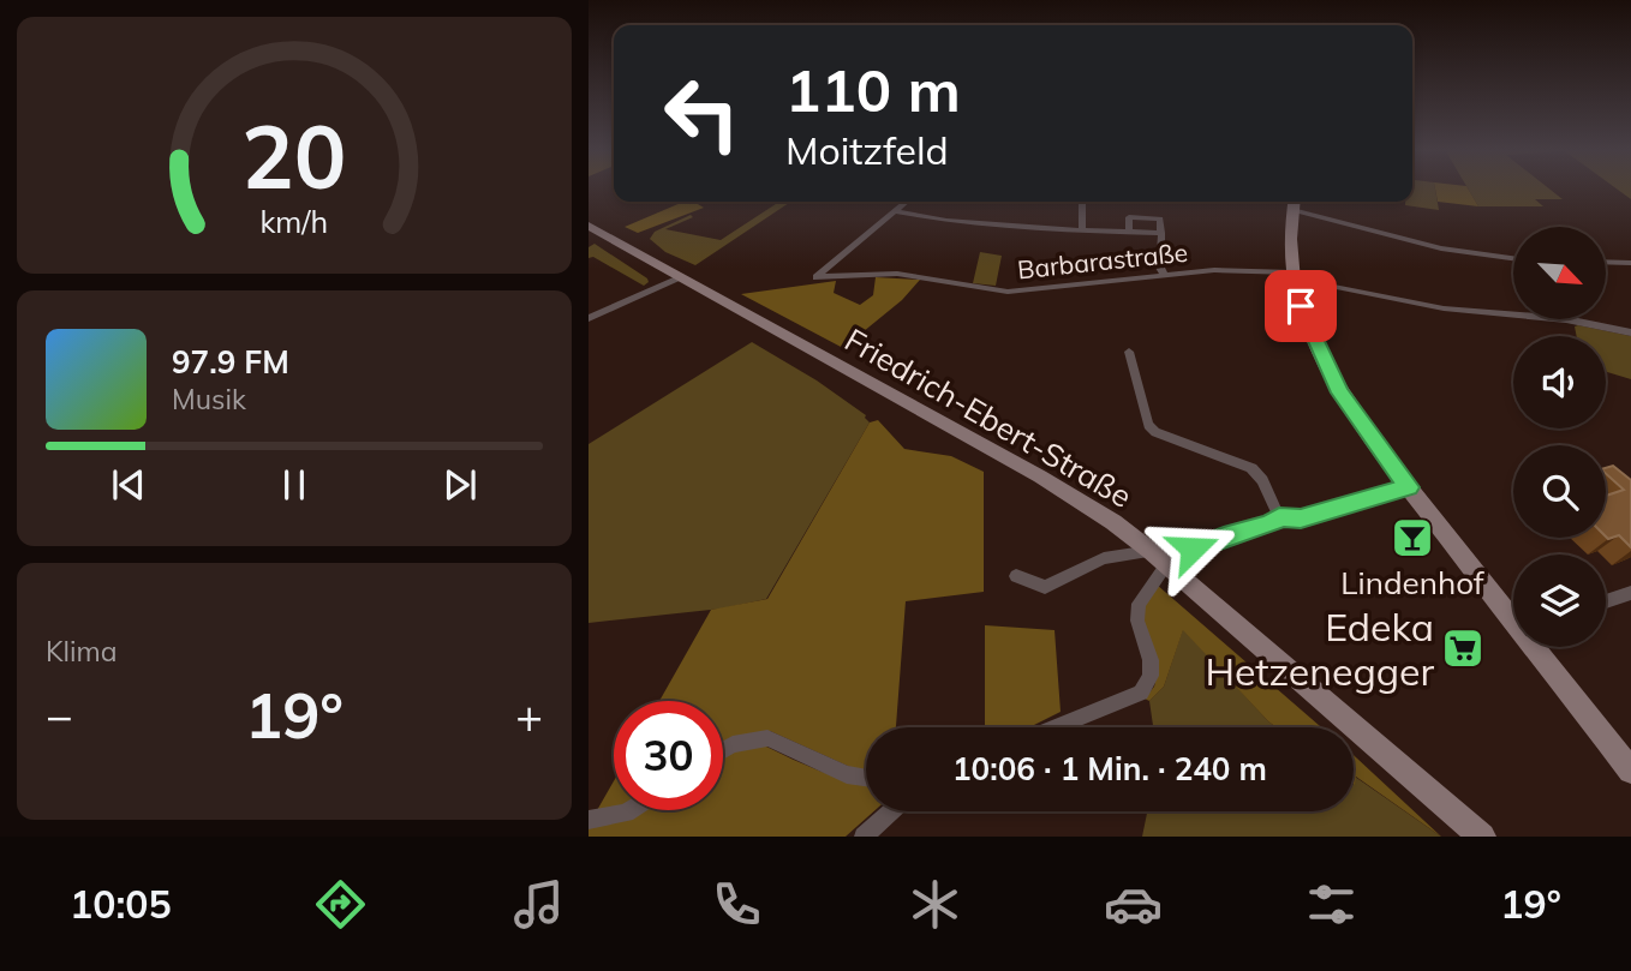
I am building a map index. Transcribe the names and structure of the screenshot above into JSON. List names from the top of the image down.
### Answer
{
  "streets": {
    "main road": ["Friedrich-Ebert-Straße"],
    "street": ["Barbarastraße"]
  },
  "places": {
    "bar": ["Lindenhof"],
    "supermarket": ["Edeka Hetzenegger"]
  },
  "north": "bottom right",
  "page": {
    "turn": ["110 m", "Moitzfeld"],
    "song": ["97.9 FM", "Musik"],
    "tile": "Klima",
    "heat": ["−", "19°", "+"],
    "limit": "30",
    "trip": "10:06 · 1 Min. · 240 m",
    "tabs": ["10:05", "19°"],
    "gauge": ["20", "km/h"]
  }
}
